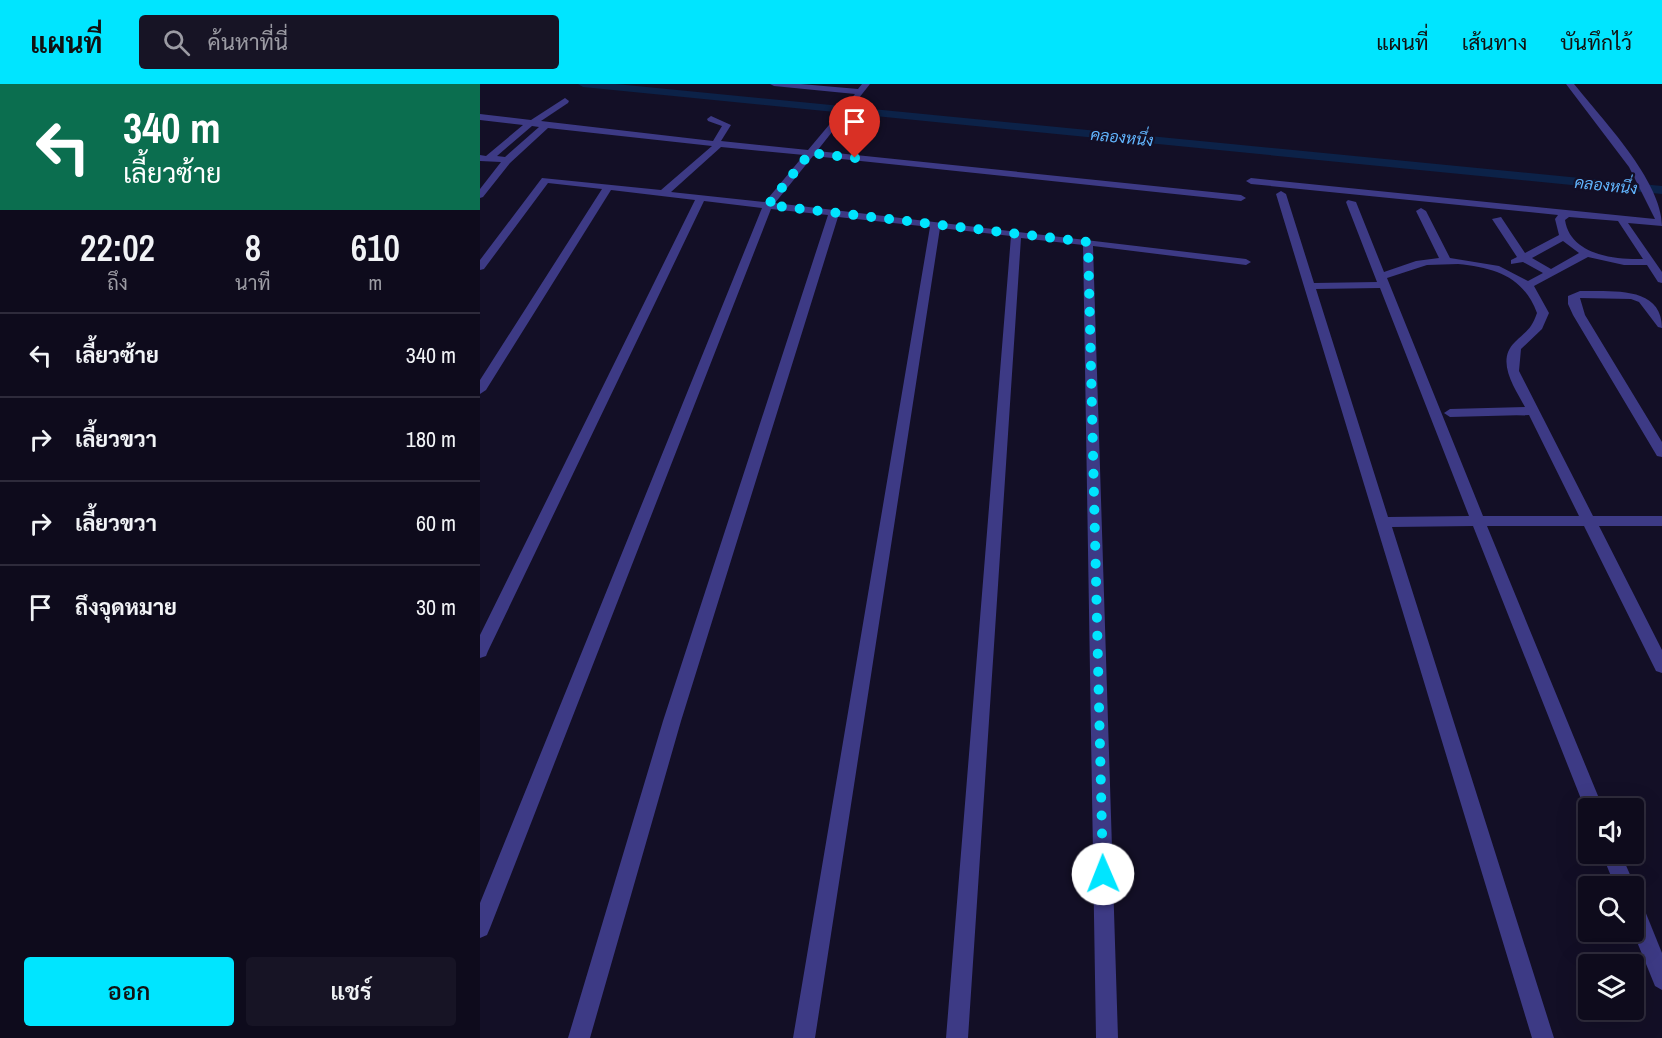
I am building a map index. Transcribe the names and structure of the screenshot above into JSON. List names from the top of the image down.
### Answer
{
  "water": ["คลองหนึ่ง"],
  "page": {
    "header": "แผนที่",
    "search": "ค้นหาที่นี่",
    "nav": ["แผนที่", "เส้นทาง", "บันทึกไว้"],
    "turn": ["340 m", "เลี้ยวซ้าย"],
    "eta": [
      "22:02",
      "ถึง",
      "8",
      "นาที",
      "610",
      "m"
    ],
    "list": [
      {
        "name": "เลี้ยวซ้าย",
        "value": "340 m"
      },
      {
        "name": "เลี้ยวขวา",
        "value": "180 m"
      },
      {
        "name": "เลี้ยวขวา",
        "value": "60 m"
      },
      {
        "name": "ถึงจุดหมาย",
        "value": "30 m"
      }
    ],
    "buttons": ["ออก", "แชร์"]
  }
}
